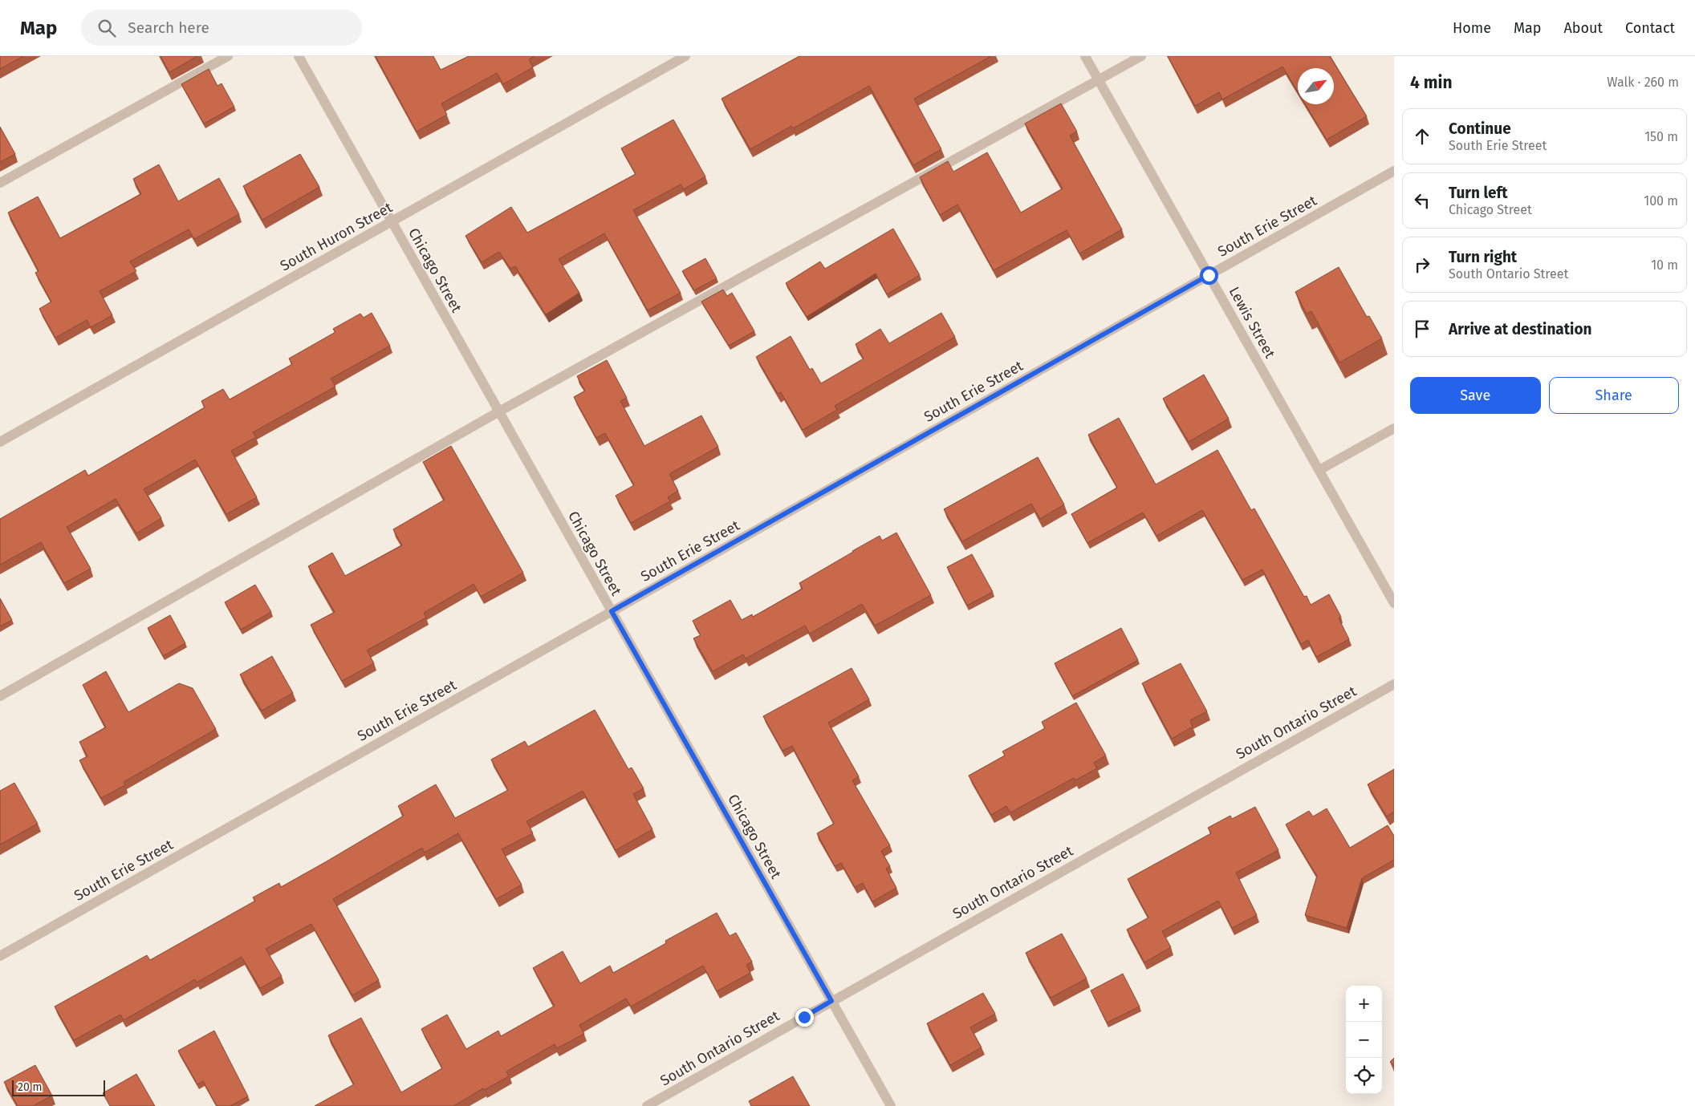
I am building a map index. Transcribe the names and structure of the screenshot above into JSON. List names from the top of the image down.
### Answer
{
  "streets": {
    "street": [
      "South Erie Street",
      "South Huron Street",
      "Chicago Street",
      "Lewis Street",
      "South Ontario Street"
    ]
  },
  "crossings": [
    ["South Erie Street", "Chicago Street"],
    ["South Erie Street", "Lewis Street"],
    ["South Huron Street", "Chicago Street"],
    ["Chicago Street", "South Ontario Street"]
  ],
  "scale_bar": "20 m",
  "north": "top right",
  "page": {
    "header": "Map",
    "search": "Search here",
    "nav": [
      "Home",
      "Map",
      "About",
      "Contact"
    ],
    "heading": ["4 min", "Walk · 260 m"],
    "list": [
      ["Continue", "South Erie Street", "150 m"],
      ["Turn left", "Chicago Street", "100 m"],
      ["Turn right", "South Ontario Street", "10 m"],
      "Arrive at destination"
    ],
    "buttons": ["Save", "Share"],
    "map_buttons": ["+", "−"],
    "scale": "20 m"
  }
}
